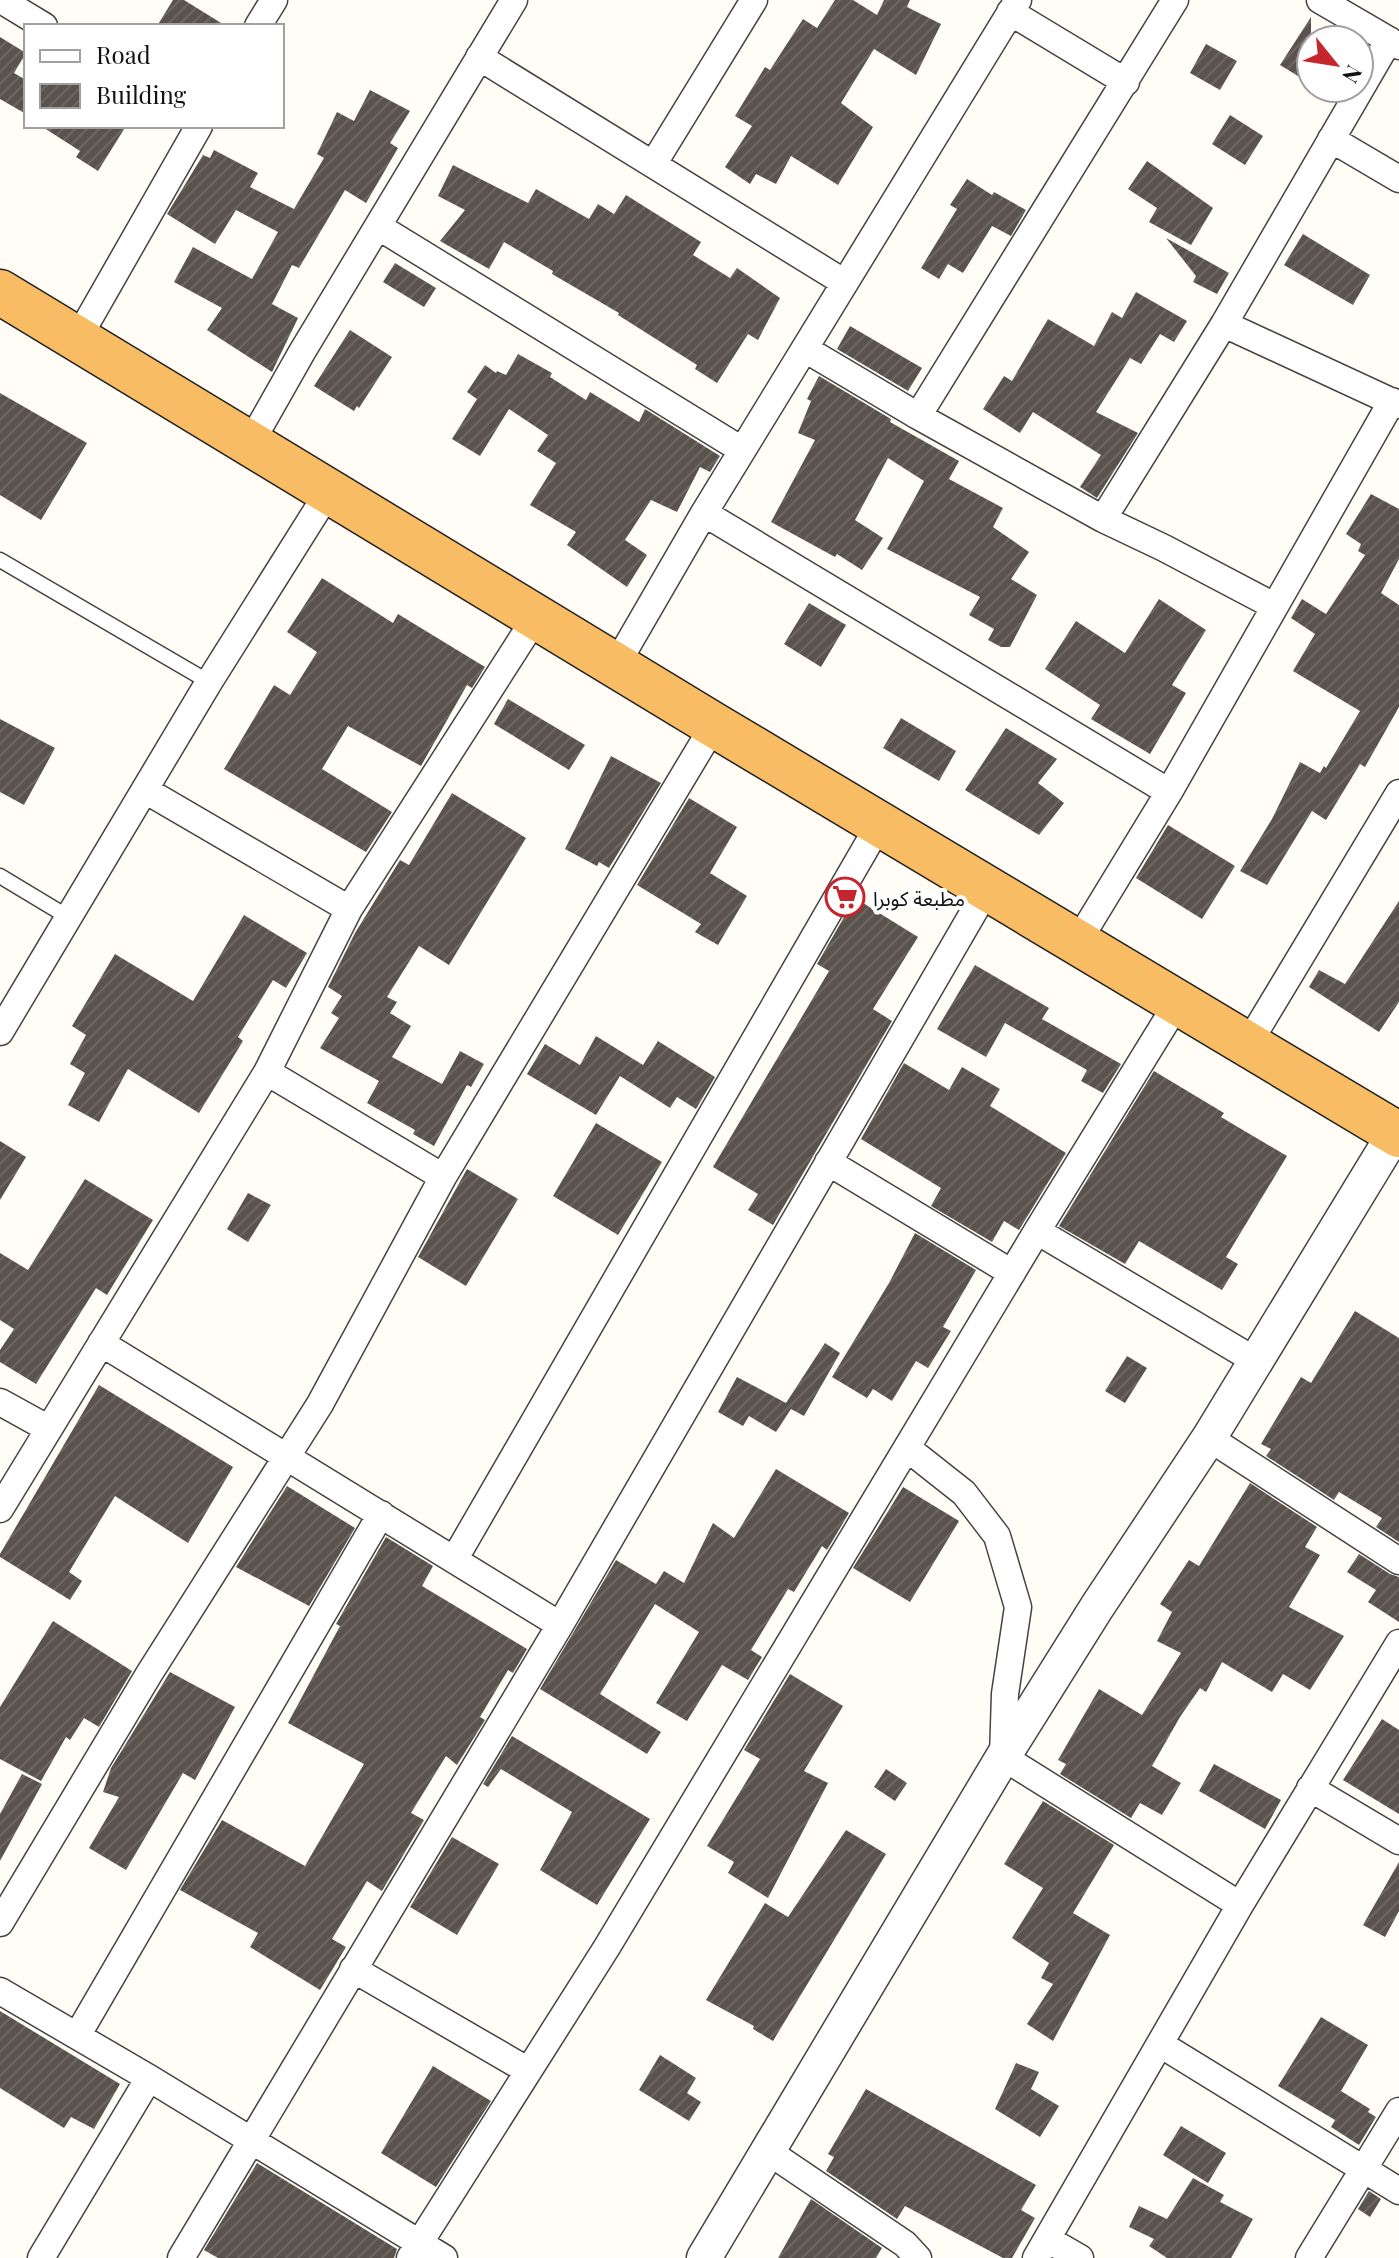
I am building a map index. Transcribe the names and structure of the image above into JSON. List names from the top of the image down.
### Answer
{
  "places": {
    "supermarket": ["مطبعة كوبرا"]
  },
  "legend": ["Road", "Building"],
  "north": "bottom right"
}
